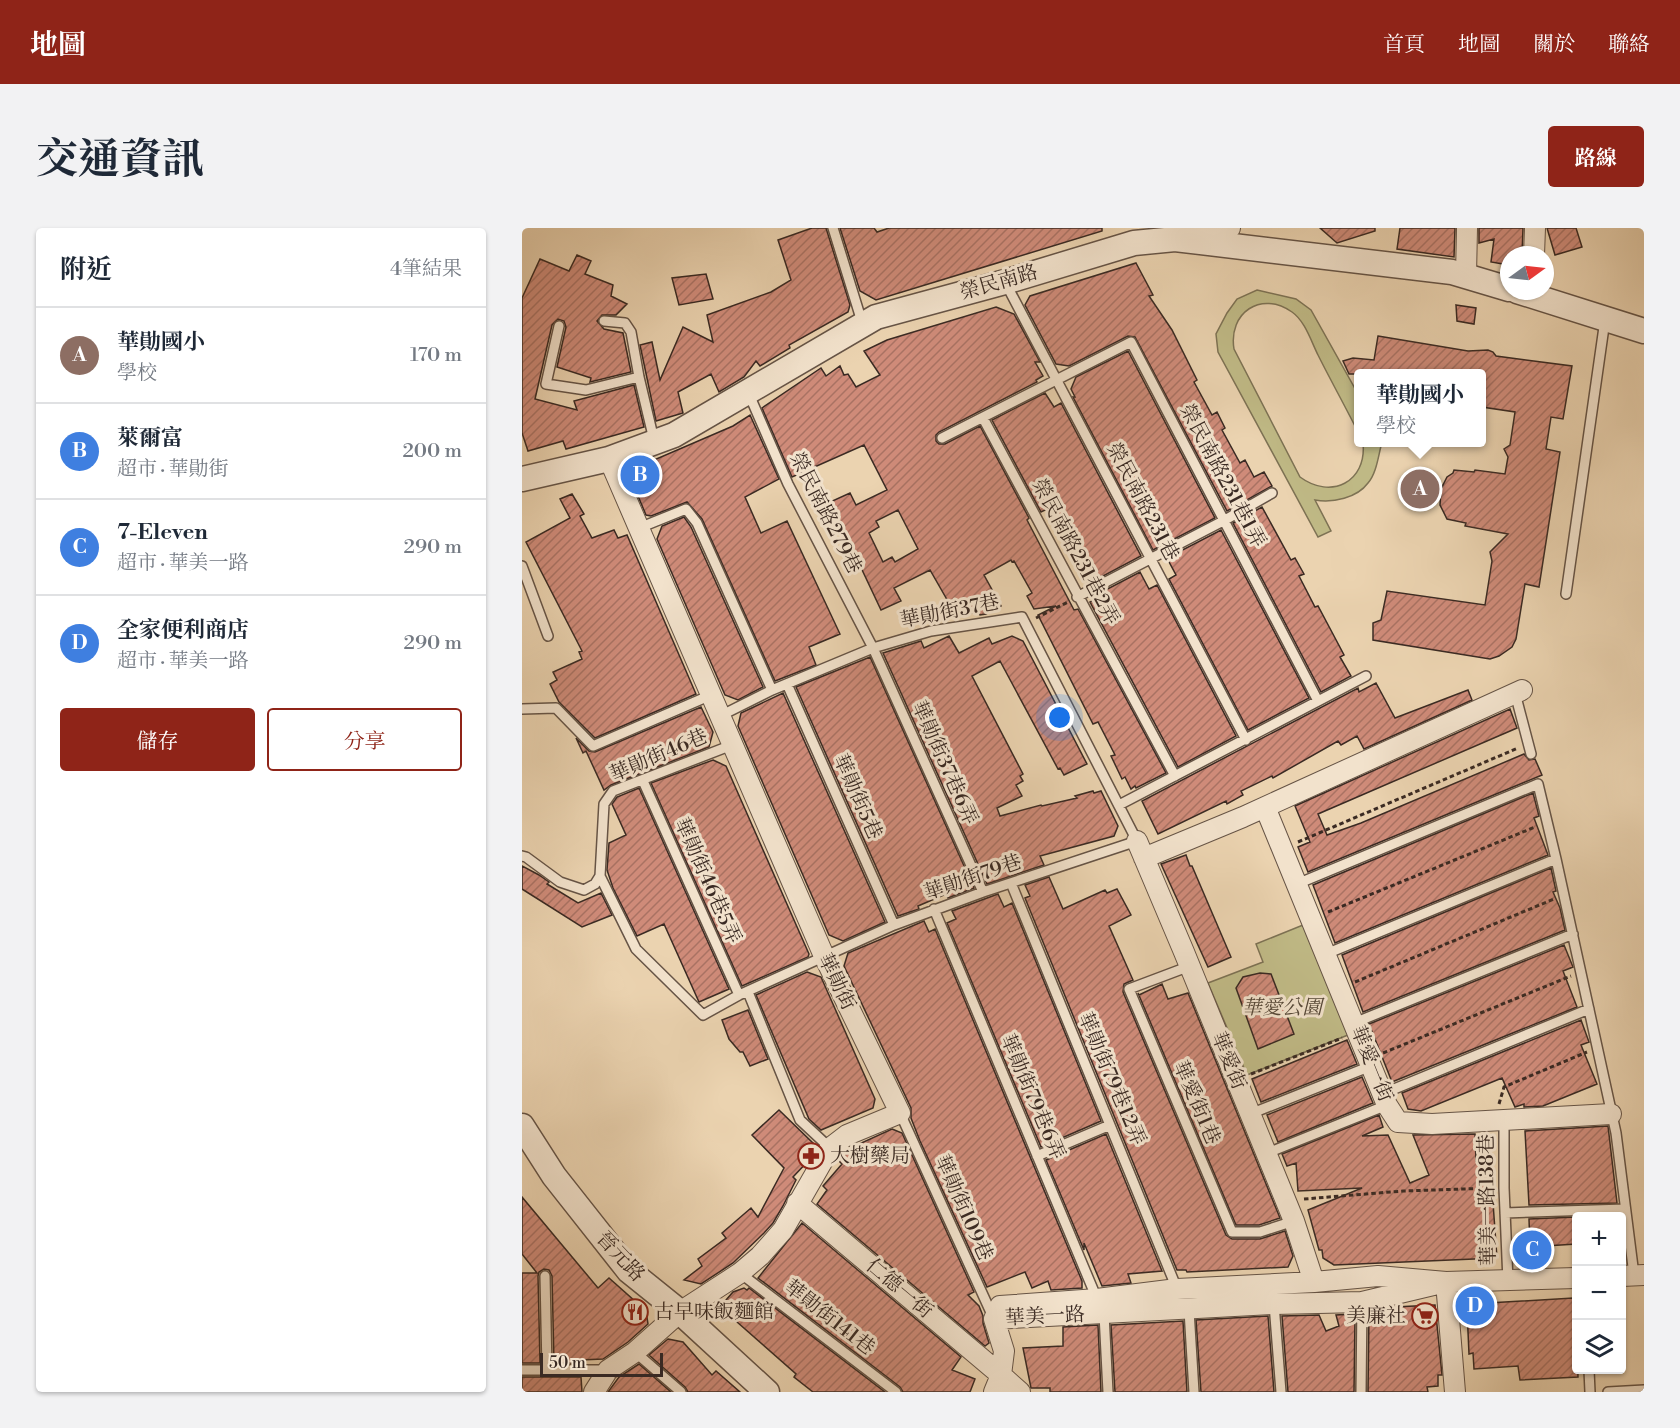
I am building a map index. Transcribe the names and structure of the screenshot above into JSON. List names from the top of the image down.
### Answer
{
  "streets": {
    "street": [
      "榮民南路",
      "華勛街",
      "華愛街",
      "華愛一街",
      "晉元路",
      "仁德一街",
      "華美一路"
    ],
    "lane": [
      "榮民南路231巷1弄",
      "榮民南路231巷",
      "榮民南路279巷",
      "榮民南路231巷2弄",
      "華勛街37巷",
      "華勛街46巷",
      "華勛街37巷6弄",
      "華勛街5巷",
      "華勛街79巷",
      "華勛街46巷5弄",
      "華勛街79巷12弄",
      "華勛街79巷6弄",
      "華愛街1巷",
      "華美一路138巷",
      "華勛街109巷",
      "華勛街141巷"
    ]
  },
  "crossings": [
    ["榮民南路", "榮民南路231巷"],
    ["榮民南路", "榮民南路279巷"],
    ["榮民南路", "華勛街"],
    ["榮民南路231巷1弄", "榮民南路231巷"],
    ["榮民南路279巷", "華勛街37巷"],
    ["榮民南路279巷", "華勛街37巷6弄"],
    ["華勛街37巷", "華勛街37巷6弄"],
    ["華勛街37巷", "華勛街5巷"],
    ["華勛街37巷", "華勛街79巷"],
    ["華勛街37巷", "華勛街"],
    ["華勛街37巷", "華愛街"],
    ["華勛街46巷", "華勛街79巷"],
    ["華勛街46巷", "華勛街46巷5弄"],
    ["華勛街46巷", "華勛街"],
    ["華勛街37巷6弄", "華勛街79巷"],
    ["華勛街5巷", "華勛街79巷"],
    ["華勛街79巷", "華勛街46巷5弄"],
    ["華勛街79巷", "華勛街"],
    ["華勛街79巷", "華愛街"],
    ["華勛街79巷", "華勛街79巷12弄"],
    ["華勛街79巷", "華勛街79巷6弄"],
    ["華勛街", "華勛街109巷"],
    ["華愛街", "華愛街1巷"],
    ["華愛街", "華美一路"],
    ["華愛一街", "華美一路138巷"],
    ["華勛街79巷12弄", "華美一路"],
    ["華勛街79巷6弄", "華美一路"],
    ["華美一路138巷", "華美一路"],
    ["華勛街109巷", "華美一路"]
  ],
  "parks": ["華愛公園"],
  "places": {
    "pharmacy": ["大樹藥局"],
    "restaurant": ["古早味飯麵館"],
    "supermarket": ["美廉社"]
  },
  "scale_bar": "50 m",
  "north": "right",
  "page": {
    "header": "地圖",
    "nav": [
      "首頁",
      "地圖",
      "關於",
      "聯絡"
    ],
    "title": "交通資訊",
    "buttons": [
      "路線",
      ["儲存", "分享"]
    ],
    "heading": ["附近", "4筆結果"],
    "list": [
      {
        "mark": "A",
        "name": "華勛國小",
        "note": "學校",
        "value": "170 m"
      },
      {
        "mark": "B",
        "name": "萊爾富",
        "note": "超市 · 華勛街",
        "value": "200 m"
      },
      {
        "mark": "C",
        "name": "7-Eleven",
        "note": "超市 · 華美一路",
        "value": "290 m"
      },
      {
        "mark": "D",
        "name": "全家便利商店",
        "note": "超市 · 華美一路",
        "value": "290 m"
      }
    ],
    "popup": ["華勛國小", "學校"],
    "pins": [
      "B",
      "A",
      "C",
      "D"
    ],
    "map_buttons": ["+", "−"],
    "scale": "50 m"
  }
}
